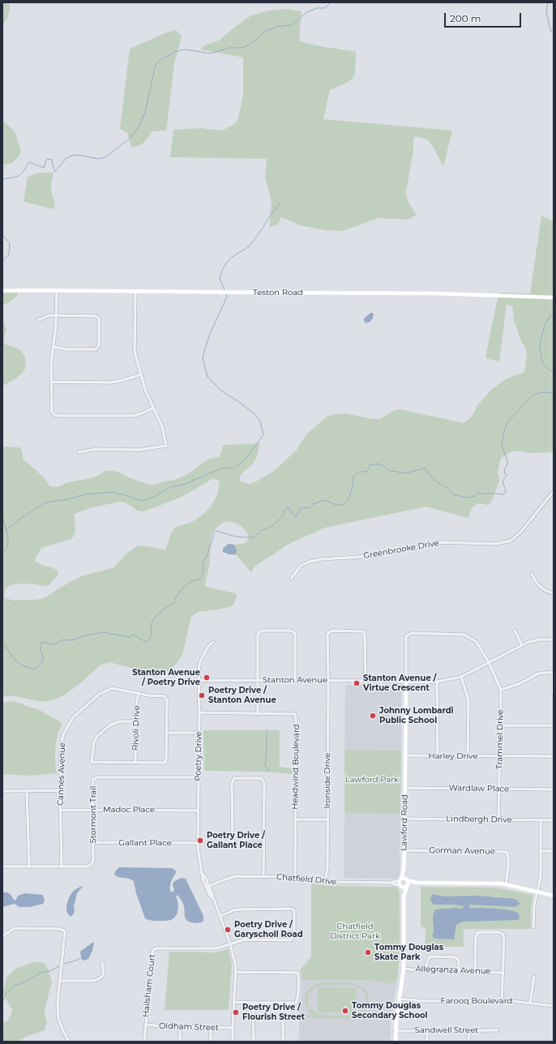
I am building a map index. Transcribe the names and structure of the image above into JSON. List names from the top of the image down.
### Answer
{
  "streets": {
    "street": [
      "Teston Road",
      "Greenbrooke Drive",
      "Stanton Avenue",
      "Rivoli Drive",
      "Trammel Drive",
      "Poetry Drive",
      "Harley Drive",
      "Headwind Boulevard",
      "Cannes Avenue",
      "Ironside Drive",
      "Wardlaw Place",
      "Madoc Place",
      "Stormont Trail",
      "Lindbergh Drive",
      "Lawford Road",
      "Gallant Place",
      "Gorman Avenue",
      "Chatfield Drive",
      "Allegranza Avenue",
      "Hailsham Court",
      "Farooq Boulevard",
      "Oldham Street",
      "Sandwell Street"
    ]
  },
  "crossings": [
    ["Stanton Avenue", "Trammel Drive"],
    ["Stanton Avenue", "Poetry Drive"],
    ["Stanton Avenue", "Ironside Drive"],
    ["Stanton Avenue", "Lawford Road"],
    ["Rivoli Drive", "Cannes Avenue"],
    ["Trammel Drive", "Harley Drive"],
    ["Trammel Drive", "Wardlaw Place"],
    ["Trammel Drive", "Lindbergh Drive"],
    ["Trammel Drive", "Lawford Road"],
    ["Poetry Drive", "Headwind Boulevard"],
    ["Poetry Drive", "Madoc Place"],
    ["Poetry Drive", "Stormont Trail"],
    ["Poetry Drive", "Gallant Place"],
    ["Poetry Drive", "Chatfield Drive"],
    ["Poetry Drive", "Hailsham Court"],
    ["Poetry Drive", "Oldham Street"],
    ["Harley Drive", "Lawford Road"],
    ["Headwind Boulevard", "Chatfield Drive"],
    ["Cannes Avenue", "Madoc Place"],
    ["Cannes Avenue", "Stormont Trail"],
    ["Ironside Drive", "Chatfield Drive"],
    ["Wardlaw Place", "Lawford Road"],
    ["Madoc Place", "Stormont Trail"],
    ["Stormont Trail", "Gallant Place"],
    ["Lindbergh Drive", "Lawford Road"],
    ["Lawford Road", "Gorman Avenue"],
    ["Lawford Road", "Chatfield Drive"],
    ["Hailsham Court", "Oldham Street"]
  ],
  "parks": ["Lawford Park", "Chatfield District Park"],
  "places": [
    "Stanton Avenue / Poetry Drive",
    "Stanton Avenue / Virtue Crescent",
    "Poetry Drive / Stanton Avenue",
    "Johnny Lombardi Public School",
    "Poetry Drive / Gallant Place",
    "Poetry Drive / Garyscholl Road",
    "Tommy Douglas Skate Park",
    "Tommy Douglas Secondary School",
    "Poetry Drive / Flourish Street"
  ],
  "scale_bar": "200 m"
}
